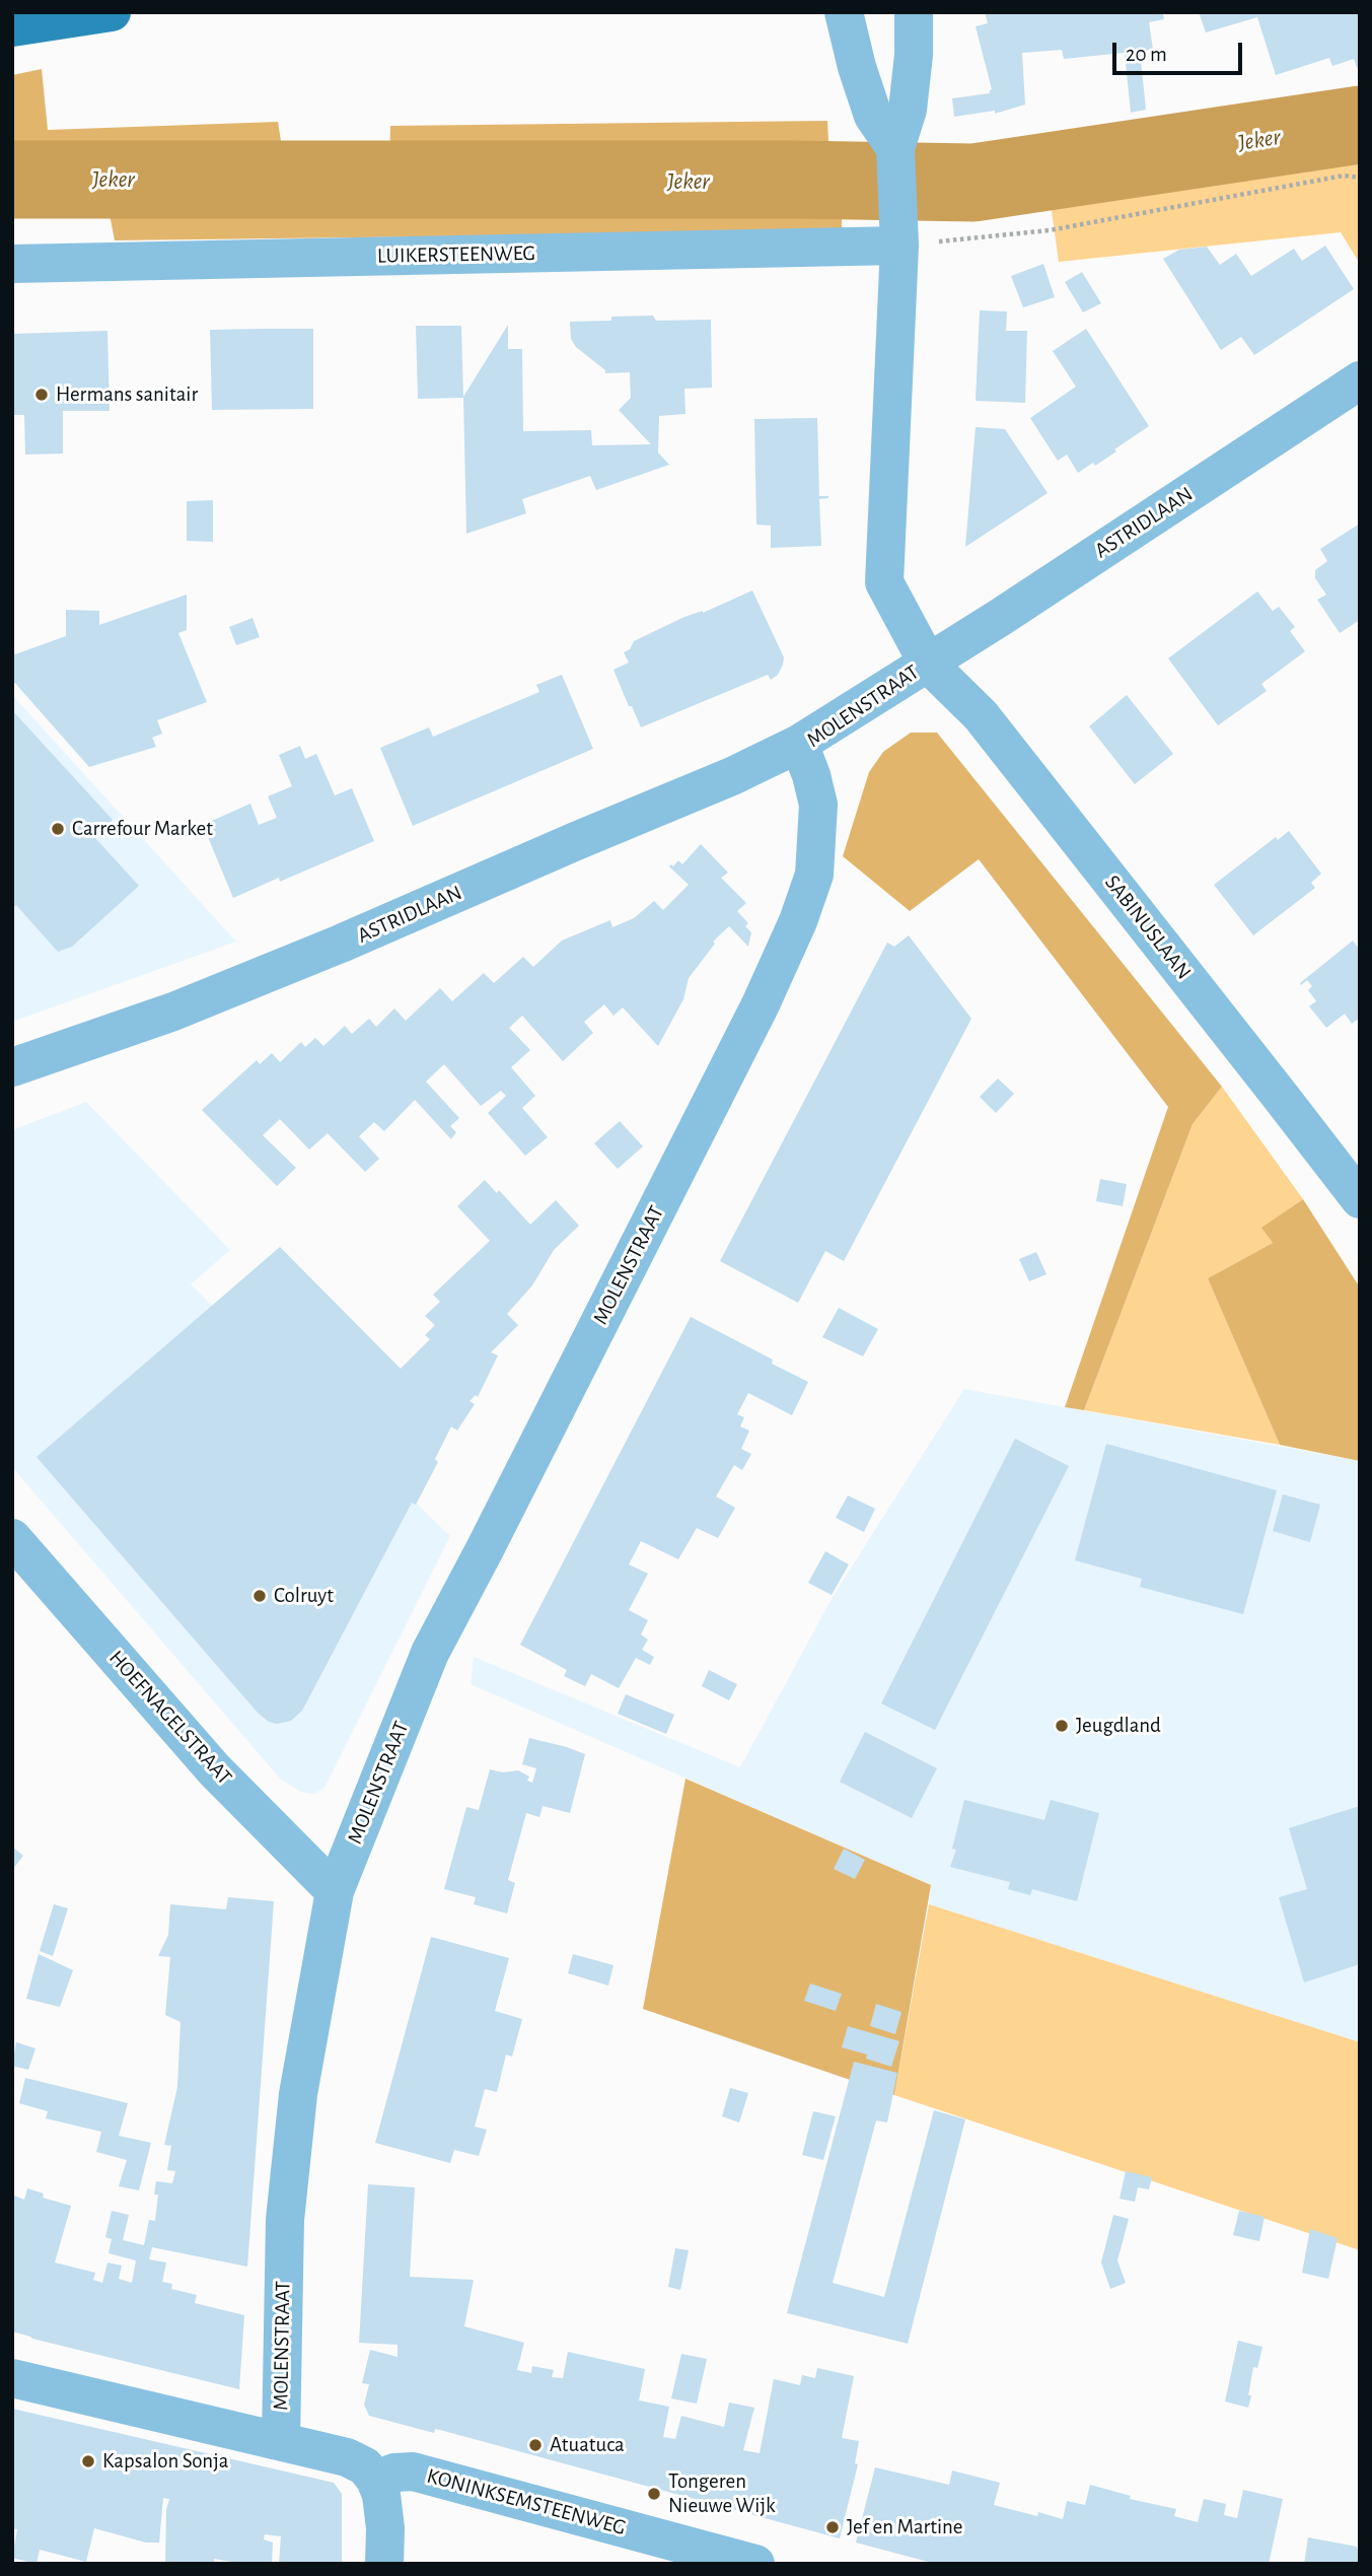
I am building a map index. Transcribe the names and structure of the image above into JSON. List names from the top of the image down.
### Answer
{
  "streets": {
    "street": [
      "LUIKERSTEENWEG",
      "ASTRIDLAAN",
      "MOLENSTRAAT",
      "SABINUSLAAN",
      "HOEFNAGELSTRAAT",
      "KONINKSEMSTEENWEG"
    ]
  },
  "crossings": [
    ["LUIKERSTEENWEG", "MOLENSTRAAT"],
    ["ASTRIDLAAN", "MOLENSTRAAT"],
    ["ASTRIDLAAN", "SABINUSLAAN"],
    ["MOLENSTRAAT", "SABINUSLAAN"],
    ["MOLENSTRAAT", "HOEFNAGELSTRAAT"]
  ],
  "water": ["Jeker"],
  "places": [
    "Hermans sanitair",
    "Carrefour Market",
    "Colruyt",
    "Jeugdland",
    "Atuatuca",
    "Kapsalon Sonja",
    "Tongeren Nieuwe Wijk",
    "Jef en Martine"
  ],
  "scale_bar": "20 m"
}
